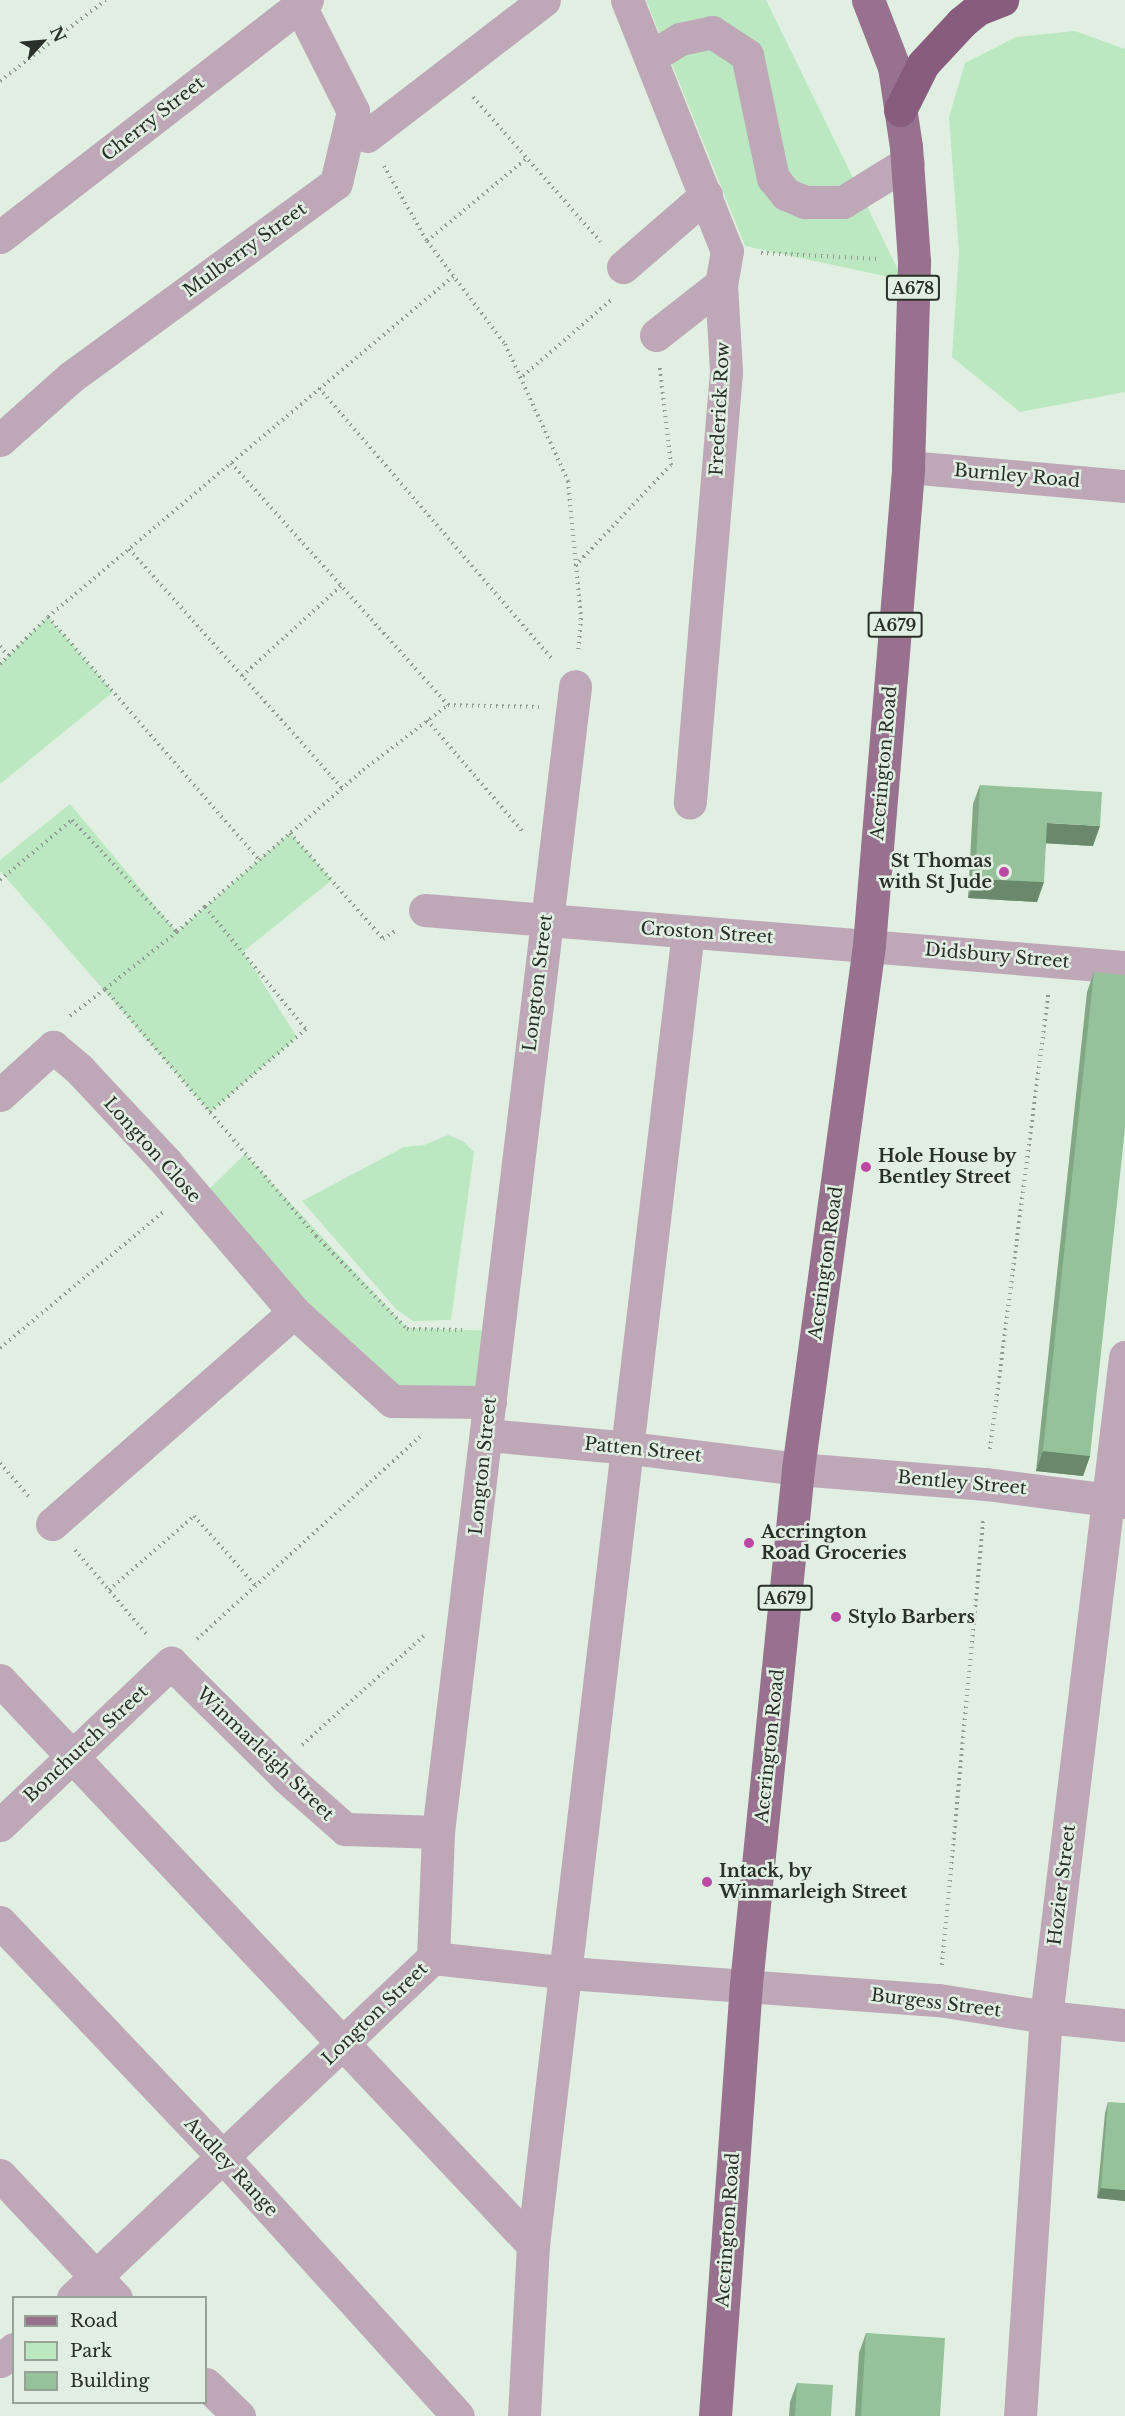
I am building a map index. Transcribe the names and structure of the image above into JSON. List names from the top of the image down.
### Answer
{
  "streets": {
    "main road": ["A678", "A679", "Accrington Road"],
    "street": [
      "Cherry Street",
      "Mulberry Street",
      "Frederick Row",
      "Burnley Road",
      "Croston Street",
      "Didsbury Street",
      "Longton Street",
      "Longton Close",
      "Patten Street",
      "Bentley Street",
      "Bonchurch Street",
      "Winmarleigh Street",
      "Hozier Street",
      "Burgess Street",
      "Audley Range"
    ]
  },
  "crossings": [
    ["Cherry Street", "Mulberry Street"],
    ["A678", "Accrington Road"],
    ["Burnley Road", "Accrington Road"],
    ["Accrington Road", "Croston Street"],
    ["Accrington Road", "Didsbury Street"],
    ["Accrington Road", "Patten Street"],
    ["Accrington Road", "Bentley Street"],
    ["Accrington Road", "Burgess Street"],
    ["Croston Street", "Didsbury Street"],
    ["Croston Street", "Longton Street"],
    ["Longton Street", "Longton Close"],
    ["Longton Street", "Patten Street"],
    ["Longton Street", "Winmarleigh Street"],
    ["Longton Street", "Audley Range"],
    ["Patten Street", "Bentley Street"],
    ["Bentley Street", "Hozier Street"],
    ["Bonchurch Street", "Winmarleigh Street"],
    ["Hozier Street", "Burgess Street"]
  ],
  "places": [
    "St Thomas with St Jude",
    "Hole House by Bentley Street",
    "Accrington Road Groceries",
    "Stylo Barbers",
    "Intack, by Winmarleigh Street"
  ],
  "legend": ["Road", "Park", "Building"],
  "north": "top right"
}
